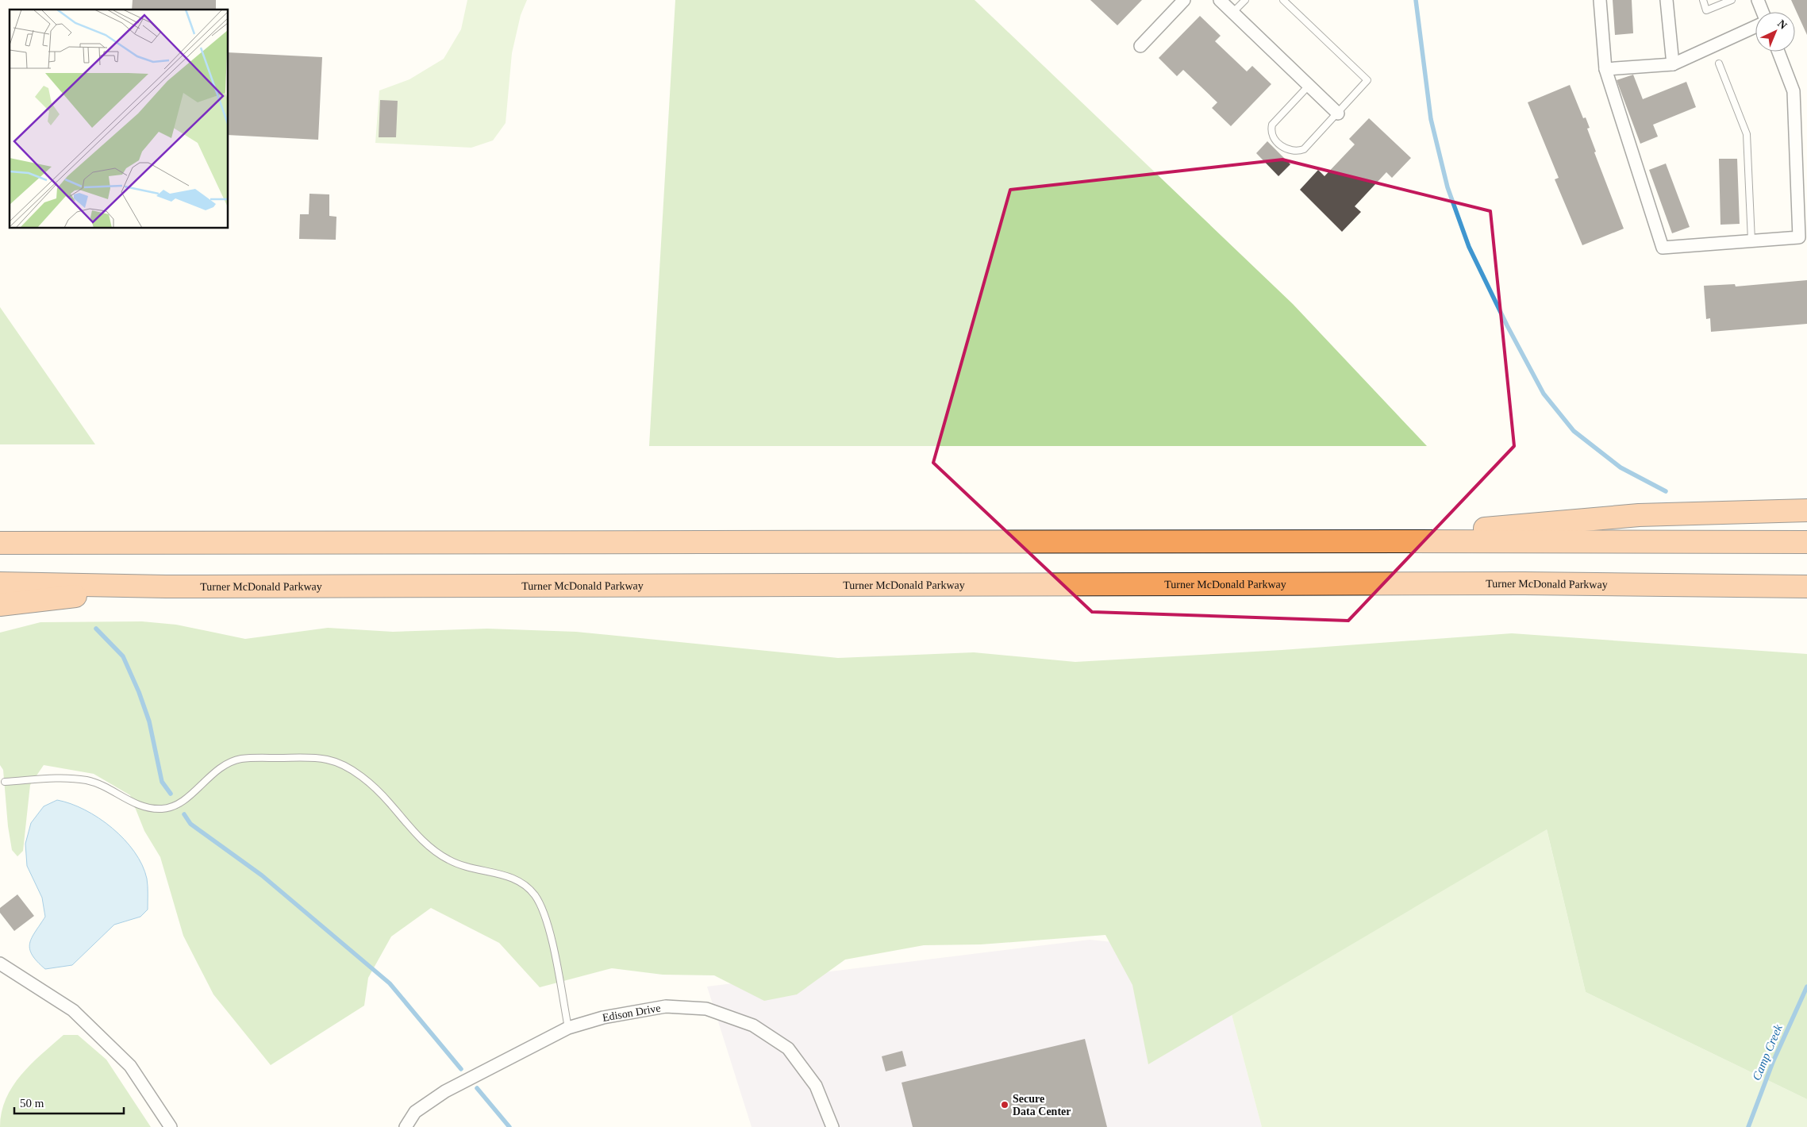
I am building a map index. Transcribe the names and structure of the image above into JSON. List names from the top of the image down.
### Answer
{
  "streets": {
    "highway": ["Turner McDonald Parkway"],
    "street": ["Edison Drive"]
  },
  "water": ["Camp Creek"],
  "places": ["Secure Data Center"],
  "scale_bar": "50 m",
  "north": "top right"
}
